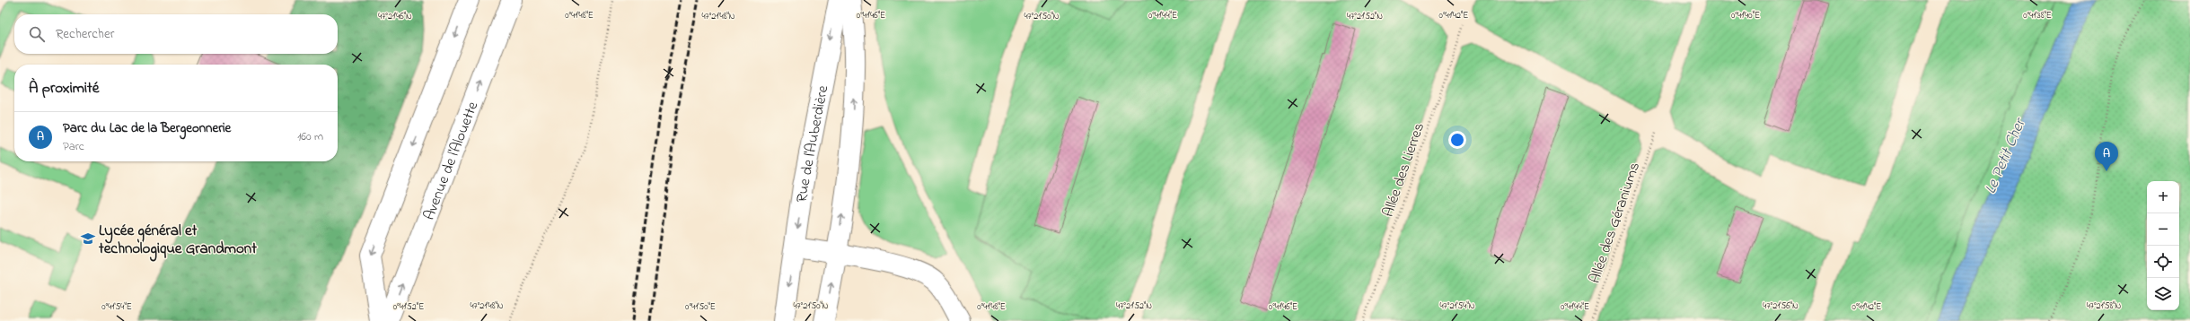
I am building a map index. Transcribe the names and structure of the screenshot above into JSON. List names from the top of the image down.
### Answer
{
  "streets": {
    "street": ["Rue de l'Auberdière", "Avenue de l'Alouette"],
    "path": ["Allée des Lierres", "Allée des Géraniums"]
  },
  "water": ["Le Petit Cher"],
  "places": {
    "school or university": ["Lycée général et technologique Grandmont"]
  },
  "page": {
    "search": "Rechercher",
    "heading": "À proximité",
    "list": [
      {
        "mark": "A",
        "name": "Parc du Lac de la Bergeonnerie",
        "note": "Parc",
        "value": "160 m"
      }
    ],
    "pins": "A",
    "map_buttons": ["+", "−"]
  },
  "coordinates": [
    "0°41'48\"E",
    "0°41'40\"E",
    "0°41'38\"E",
    "0°41'46\"E",
    "0°41'44\"E",
    "0°41'42\"E",
    "47°21'46\"N",
    "47°21'48\"N",
    "47°21'50\"N",
    "47°21'52\"N",
    "47°21'54\"N",
    "47°21'56\"N",
    "47°21'58\"N",
    "0°41'54\"E",
    "0°41'52\"E",
    "0°41'50\"E"
  ]
}
